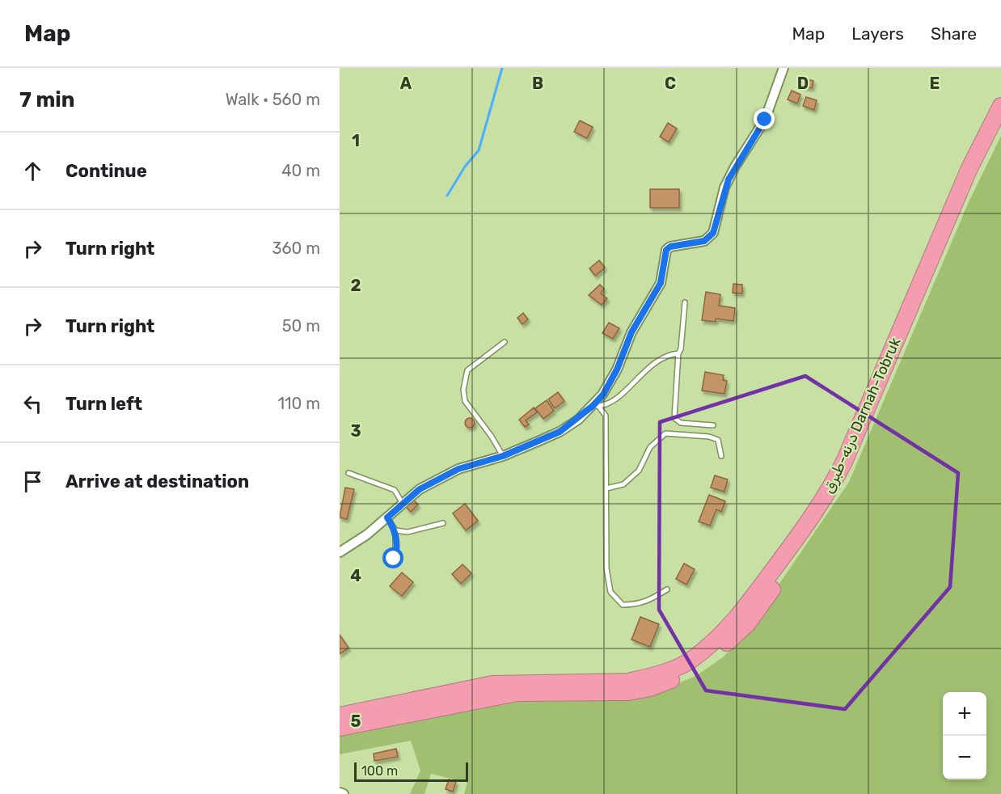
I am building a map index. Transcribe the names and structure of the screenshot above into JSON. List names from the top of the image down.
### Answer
{
  "streets": {
    "highway": ["درنه-طبرق Darnah-Tobruk"]
  },
  "scale_bar": "100 m",
  "page": {
    "header": "Map",
    "nav": ["Map", "Layers", "Share"],
    "heading": ["7 min", "Walk · 560 m"],
    "list": [
      ["Continue", "40 m"],
      ["Turn right", "360 m"],
      ["Turn right", "50 m"],
      ["Turn left", "110 m"],
      "Arrive at destination"
    ],
    "map_buttons": ["+", "−"],
    "scale": "100 m"
  },
  "grid": {
    "columns": [
      "A",
      "B",
      "C",
      "D",
      "E"
    ],
    "rows": [
      "1",
      "2",
      "3",
      "4",
      "5"
    ]
  }
}
